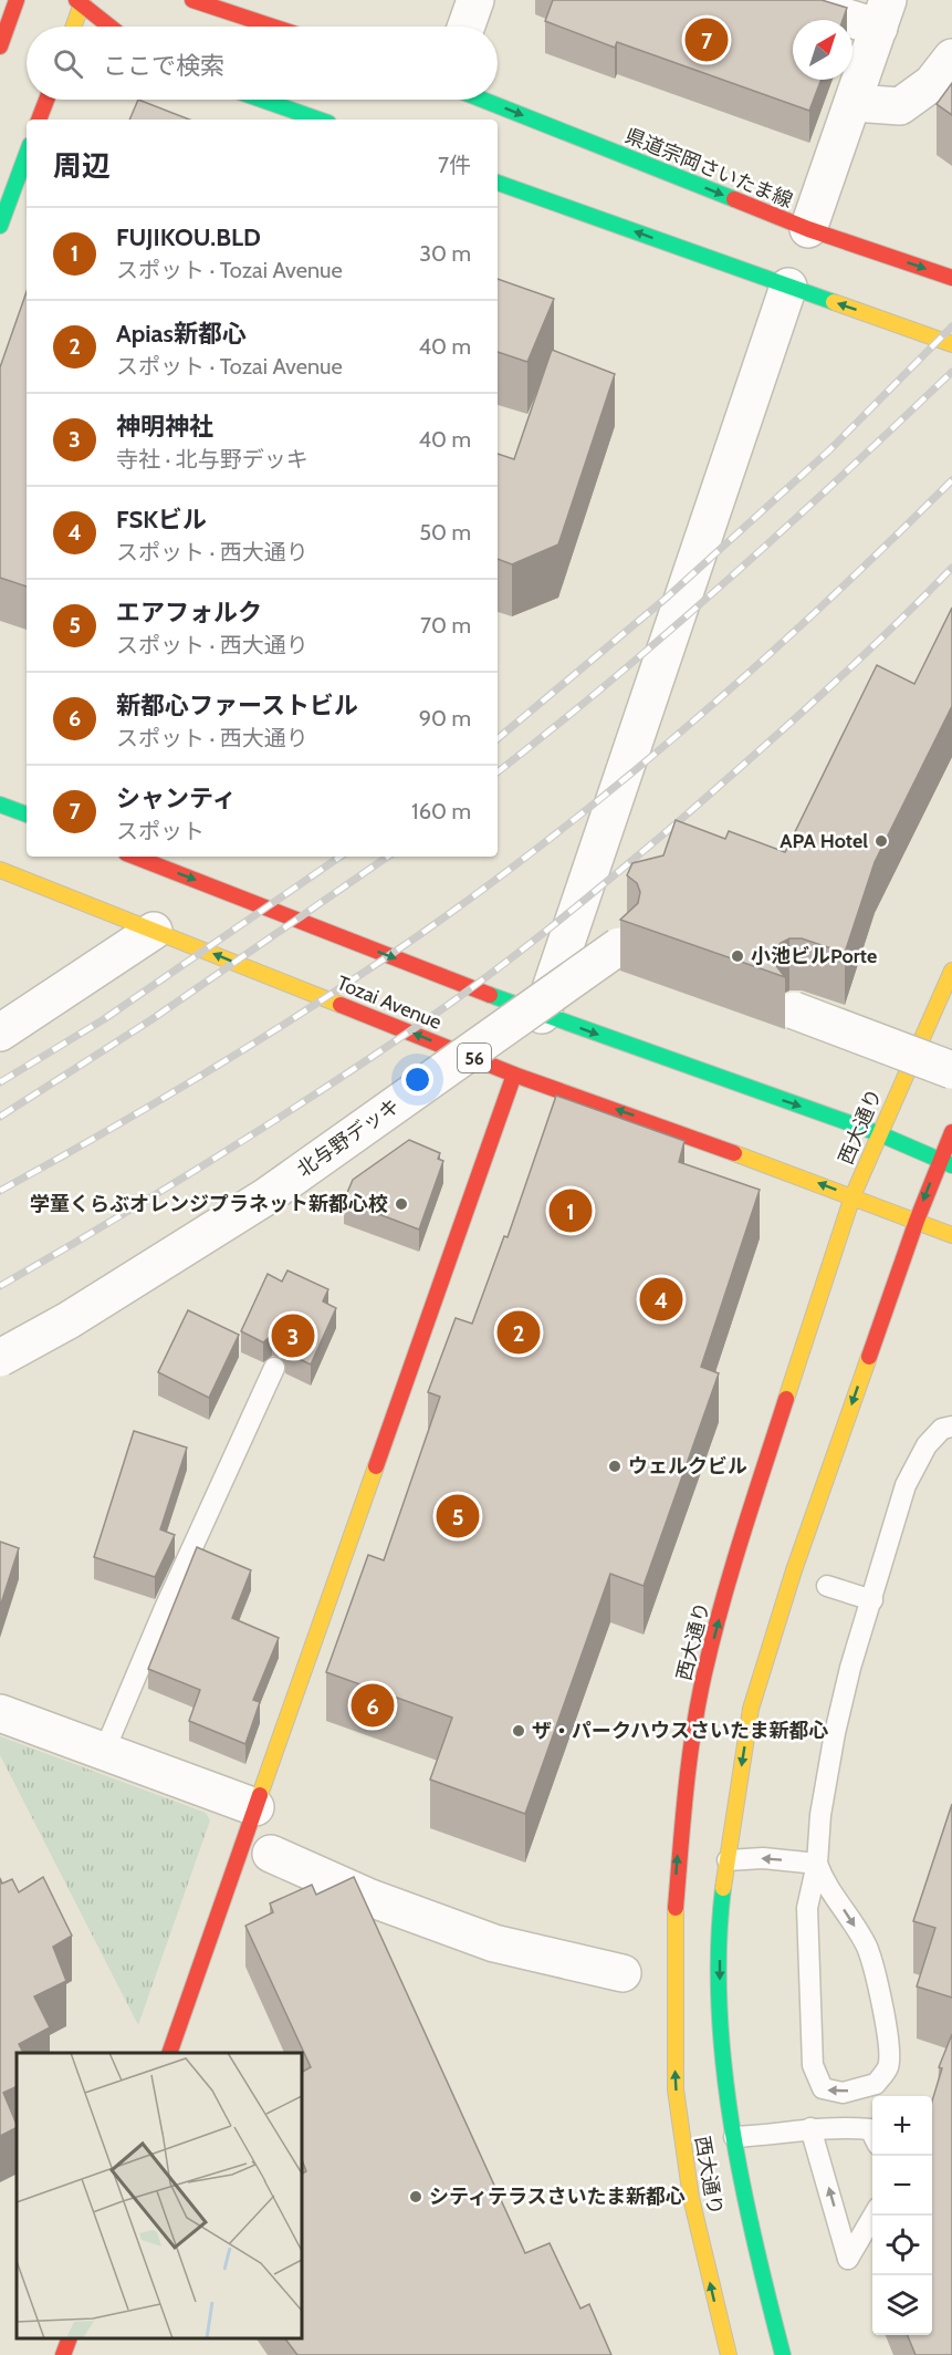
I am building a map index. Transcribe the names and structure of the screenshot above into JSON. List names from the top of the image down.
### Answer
{
  "streets": {
    "main road": [
      "県道宗岡さいたま線",
      "Tozai Avenue",
      "56",
      "西大通り"
    ],
    "street": ["北与野デッキ"]
  },
  "crossings": [
    ["Tozai Avenue", "西大通り"]
  ],
  "places": [
    "APA Hotel",
    "小池ビルPorte",
    "学童くらぶオレンジプラネット新都心校",
    "ウェルクビル",
    "ザ・パークハウスさいたま新都心",
    "シティテラスさいたま新都心"
  ],
  "north": "top right",
  "page": {
    "pins": [
      "7",
      "1",
      "4",
      "2",
      "3",
      "5",
      "6"
    ],
    "search": "ここで検索",
    "heading": ["周辺", "7件"],
    "list": [
      {
        "mark": "1",
        "name": "FUJIKOU.BLD",
        "note": "スポット · Tozai Avenue",
        "value": "30 m"
      },
      {
        "mark": "2",
        "name": "Apias新都心",
        "note": "スポット · Tozai Avenue",
        "value": "40 m"
      },
      {
        "mark": "3",
        "name": "神明神社",
        "note": "寺社 · 北与野デッキ",
        "value": "40 m"
      },
      {
        "mark": "4",
        "name": "FSKビル",
        "note": "スポット · 西大通り",
        "value": "50 m"
      },
      {
        "mark": "5",
        "name": "エアフォルク",
        "note": "スポット · 西大通り",
        "value": "70 m"
      },
      {
        "mark": "6",
        "name": "新都心ファーストビル",
        "note": "スポット · 西大通り",
        "value": "90 m"
      },
      {
        "mark": "7",
        "name": "シャンティ",
        "note": "スポット",
        "value": "160 m"
      }
    ],
    "map_buttons": ["+", "−"]
  }
}
